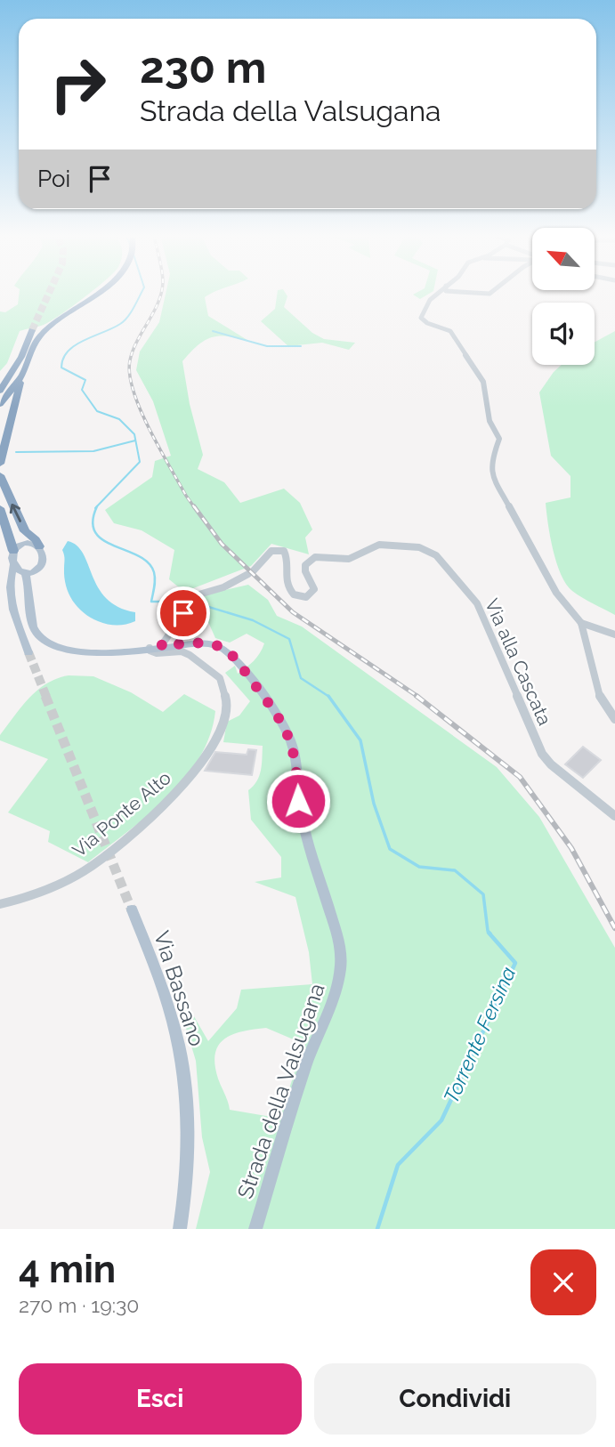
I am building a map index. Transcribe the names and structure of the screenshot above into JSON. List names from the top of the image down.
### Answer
{
  "streets": {
    "main road": ["Via Bassano", "Strada della Valsugana"],
    "street": ["Via alla Cascata", "Via Ponte Alto"]
  },
  "crossings": [
    ["Via alla Cascata", "Strada della Valsugana"],
    ["Via Ponte Alto", "Strada della Valsugana"]
  ],
  "water": ["Torrente Fersina"],
  "north": "top left",
  "page": {
    "turn": ["230 m", "Strada della Valsugana"],
    "then": "Poi",
    "heading": ["4 min", "270 m · 19:30"],
    "buttons": ["Esci", "Condividi"]
  }
}
